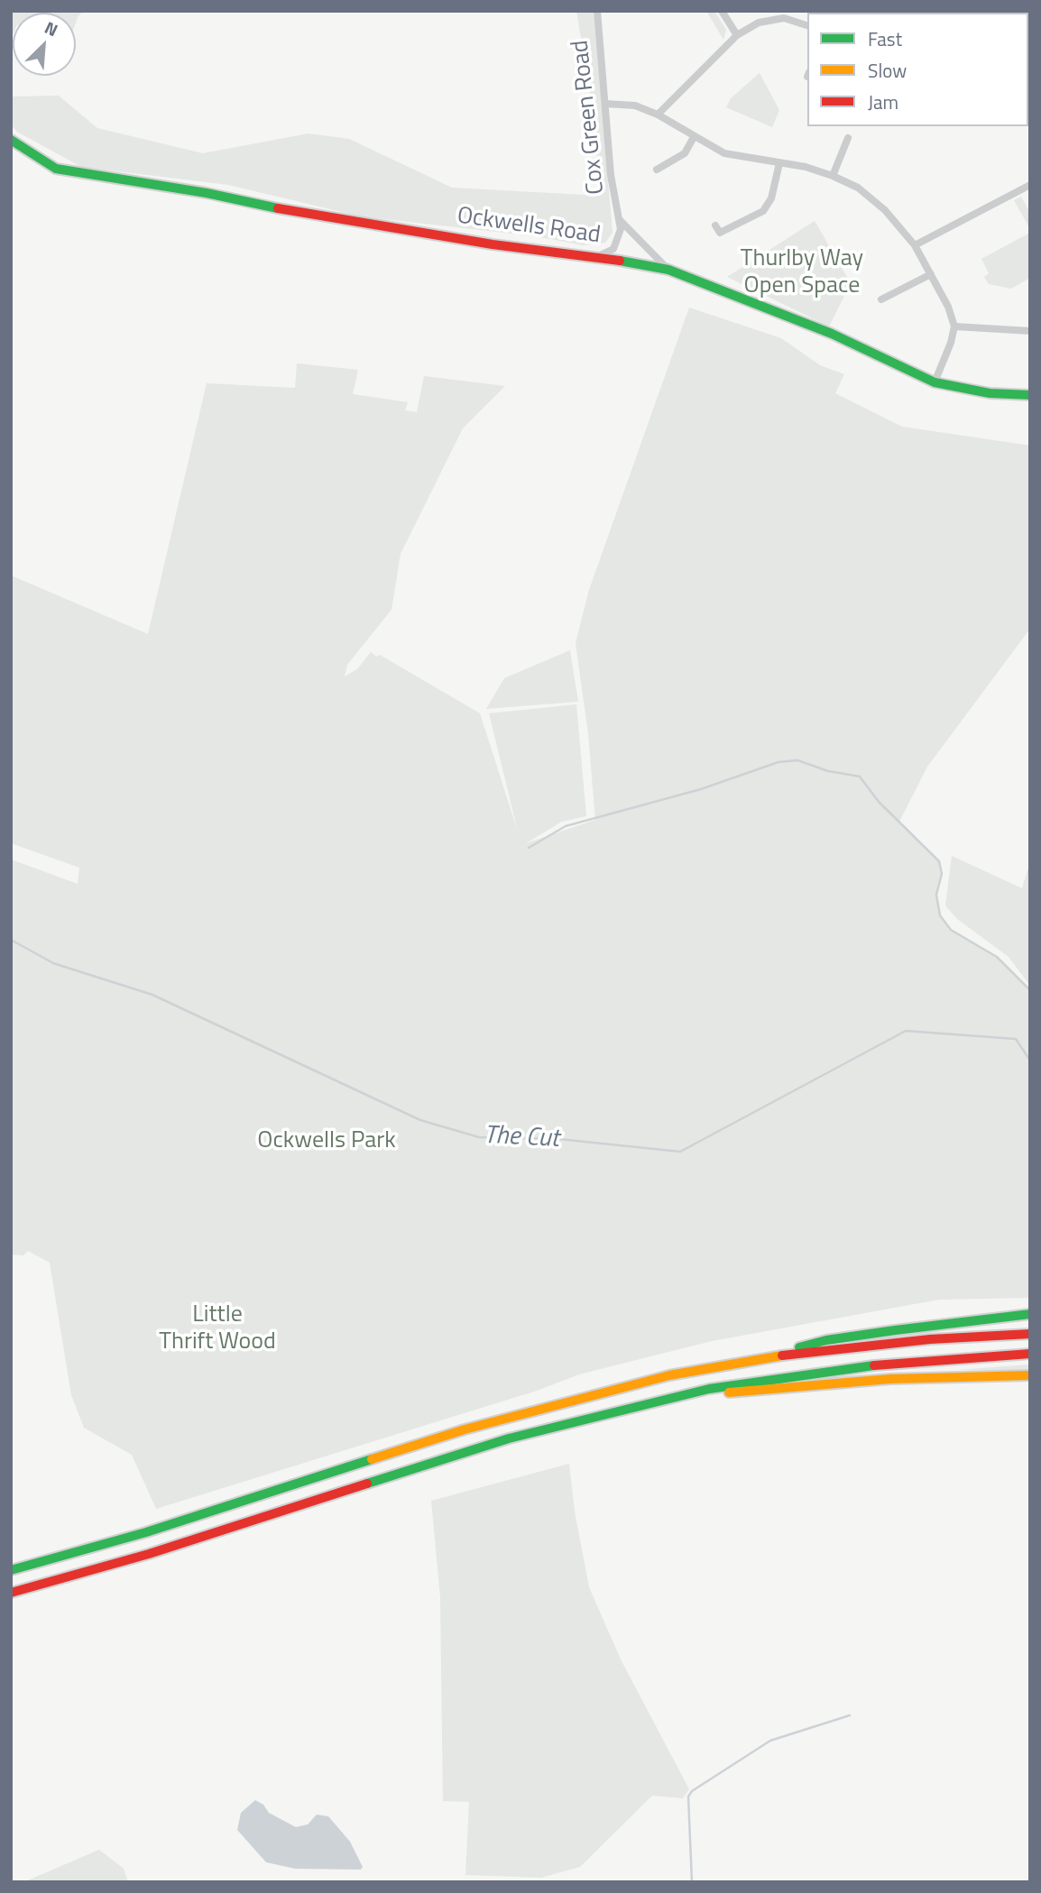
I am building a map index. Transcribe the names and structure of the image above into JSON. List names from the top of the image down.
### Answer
{
  "streets": {
    "main road": ["Ockwells Road"],
    "street": ["Cox Green Road"]
  },
  "crossings": [
    ["Cox Green Road", "Ockwells Road"]
  ],
  "water": ["The Cut"],
  "parks": ["Thurlby Way Open Space", "Ockwells Park", "Little Thrift Wood"],
  "legend": ["Fast", "Slow", "Jam"],
  "north": "top right"
}
